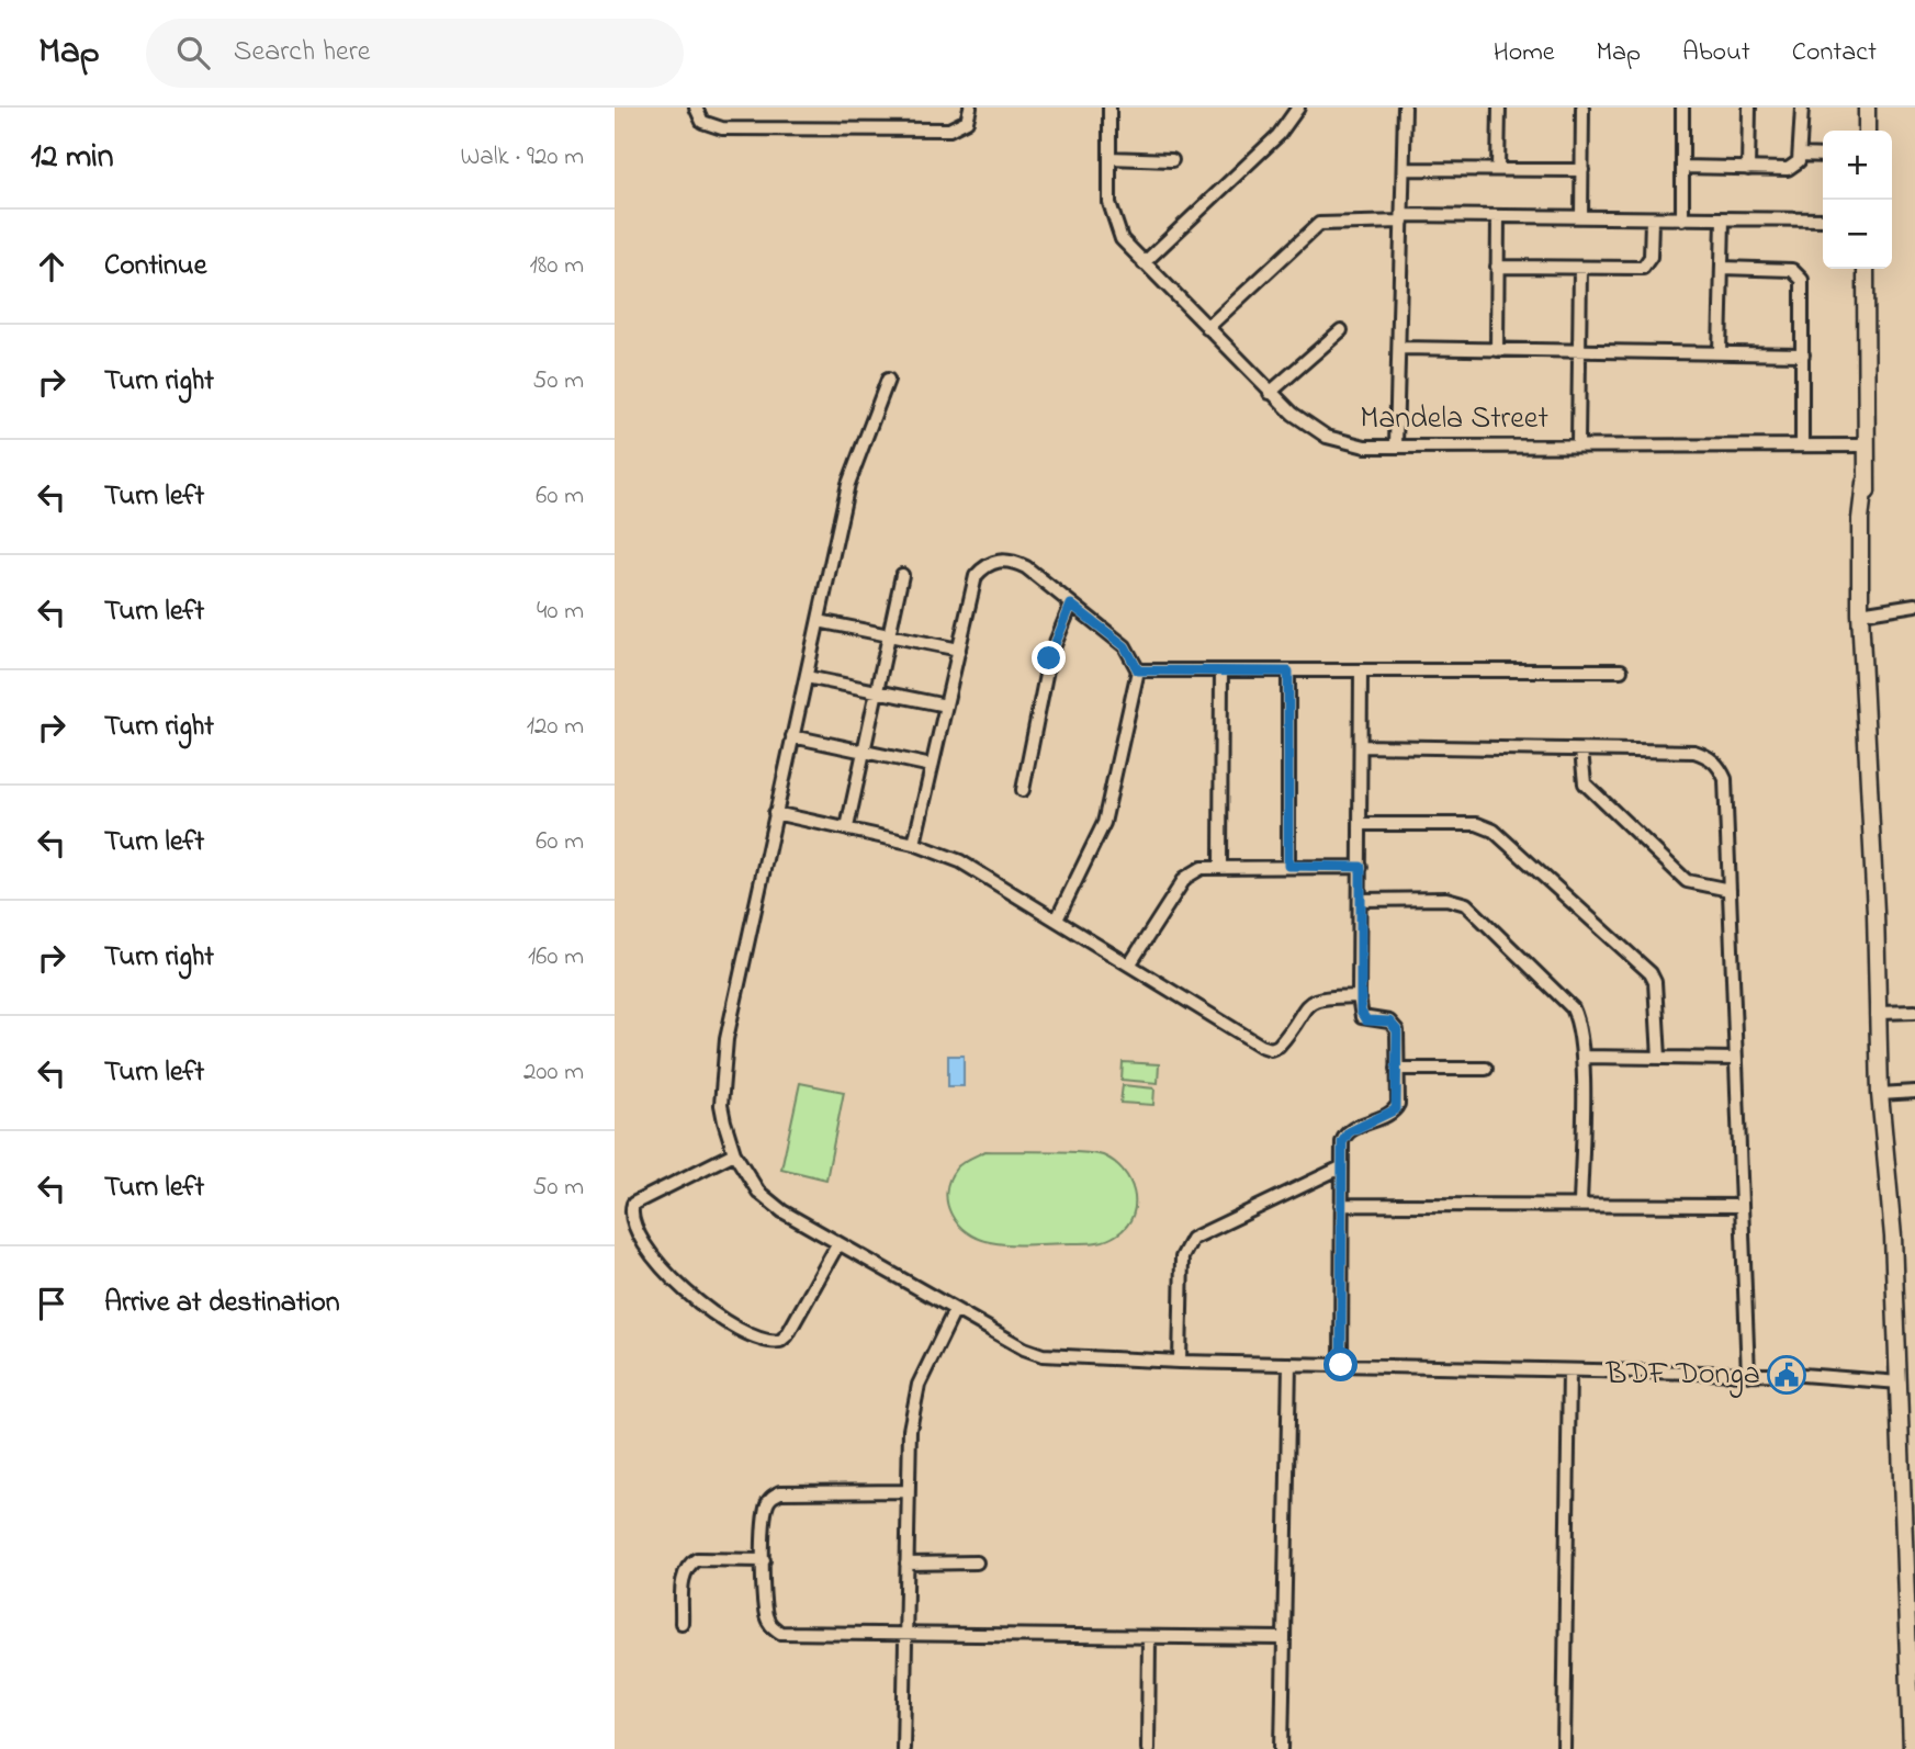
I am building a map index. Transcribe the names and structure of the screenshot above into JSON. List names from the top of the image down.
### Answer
{
  "streets": {
    "street": ["Mandela Street"]
  },
  "places": {
    "public building": ["BDF Donga"]
  },
  "page": {
    "header": "Map",
    "search": "Search here",
    "nav": [
      "Home",
      "Map",
      "About",
      "Contact"
    ],
    "heading": ["12 min", "Walk · 920 m"],
    "map_buttons": ["+", "−"],
    "list": [
      ["Continue", "180 m"],
      ["Turn right", "50 m"],
      ["Turn left", "60 m"],
      ["Turn left", "40 m"],
      ["Turn right", "120 m"],
      ["Turn left", "60 m"],
      ["Turn right", "160 m"],
      ["Turn left", "200 m"],
      ["Turn left", "50 m"],
      "Arrive at destination"
    ]
  }
}
